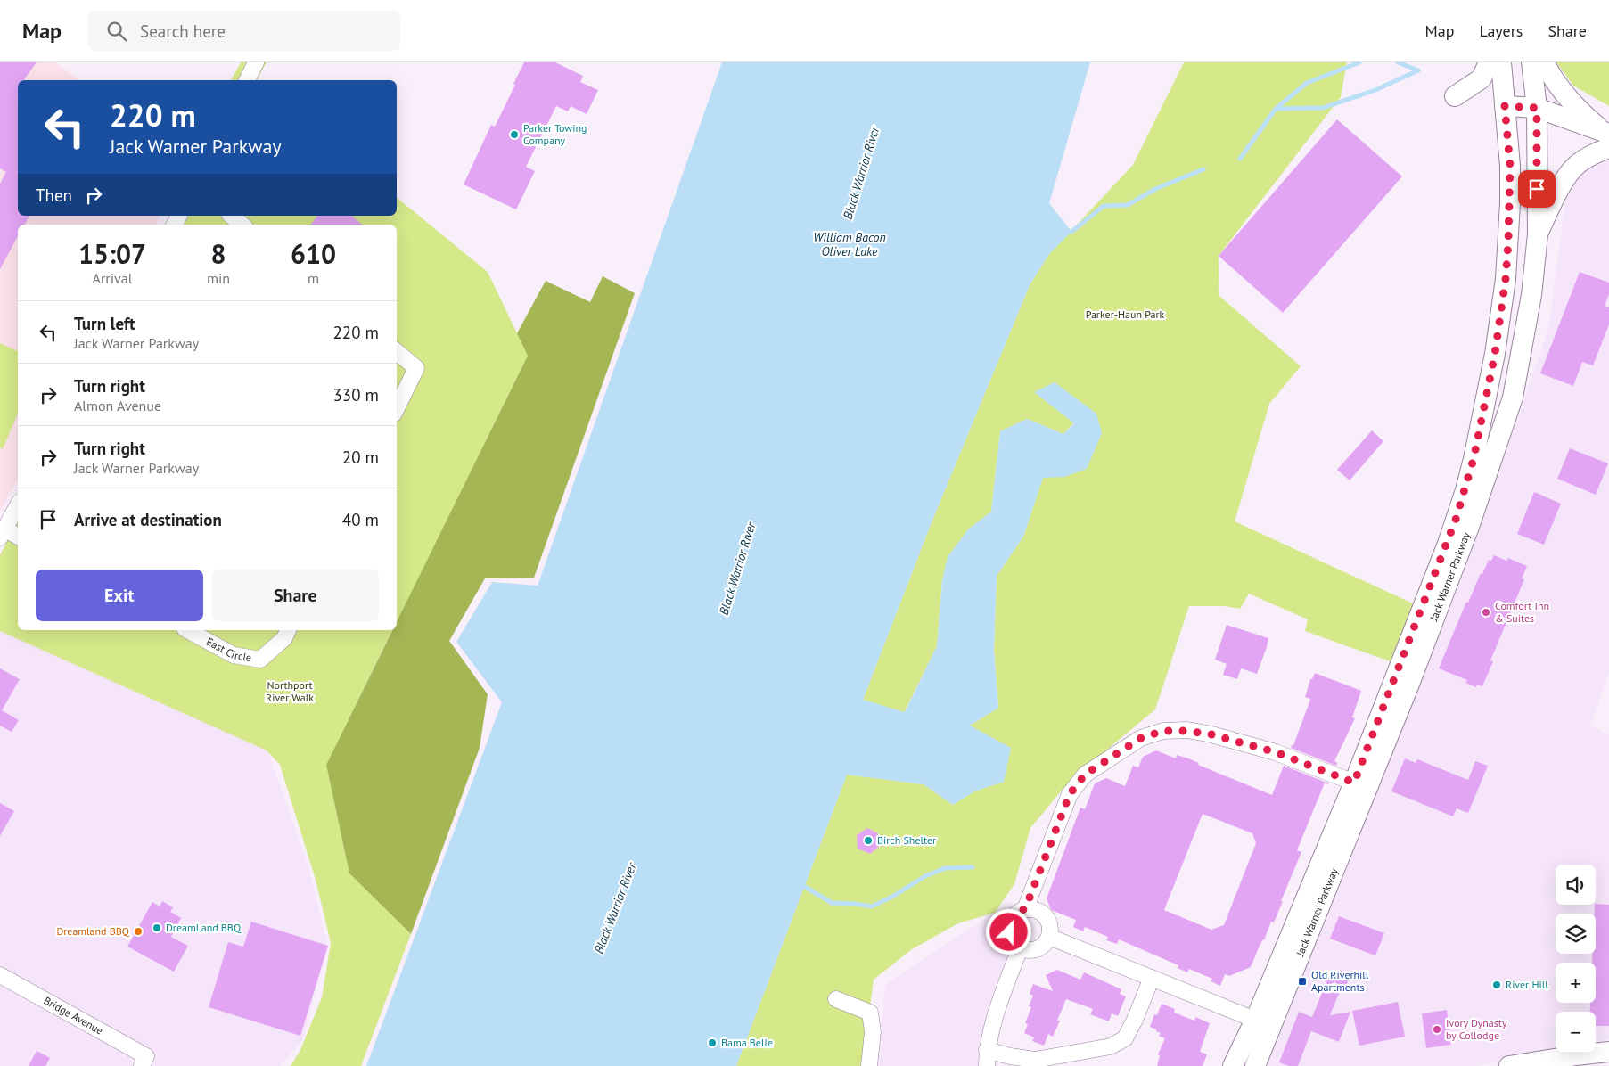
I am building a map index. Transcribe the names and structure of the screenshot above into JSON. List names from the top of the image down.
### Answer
{
  "streets": {
    "main road": ["Jack Warner Parkway"],
    "street": ["East Circle", "Bridge Avenue"]
  },
  "water": ["Black Warrior River", "William Bacon Oliver Lake"],
  "parks": ["Parker-Haun Park", "Northport River Walk"],
  "places": {
    "other": [
      "Parker Towing Company",
      "Comfort Inn & Suites",
      "Birch Shelter",
      "DreamLand BBQ",
      "Dreamland BBQ",
      "River Hill",
      "Ivory Dynasty by Collodge",
      "Bama Belle"
    ],
    "transit": ["Old Riverhill Apartments"]
  },
  "page": {
    "header": "Map",
    "search": "Search here",
    "nav": ["Map", "Layers", "Share"],
    "turn": ["220 m", "Jack Warner Parkway"],
    "then": "Then",
    "eta": [
      "15:07",
      "Arrival",
      "8",
      "min",
      "610",
      "m"
    ],
    "list": [
      {
        "name": "Turn left",
        "note": "Jack Warner Parkway",
        "value": "220 m"
      },
      {
        "name": "Turn right",
        "note": "Almon Avenue",
        "value": "330 m"
      },
      {
        "name": "Turn right",
        "note": "Jack Warner Parkway",
        "value": "20 m"
      },
      {
        "name": "Arrive at destination",
        "value": "40 m"
      }
    ],
    "buttons": ["Exit", "Share"],
    "map_buttons": ["+", "−"]
  }
}
